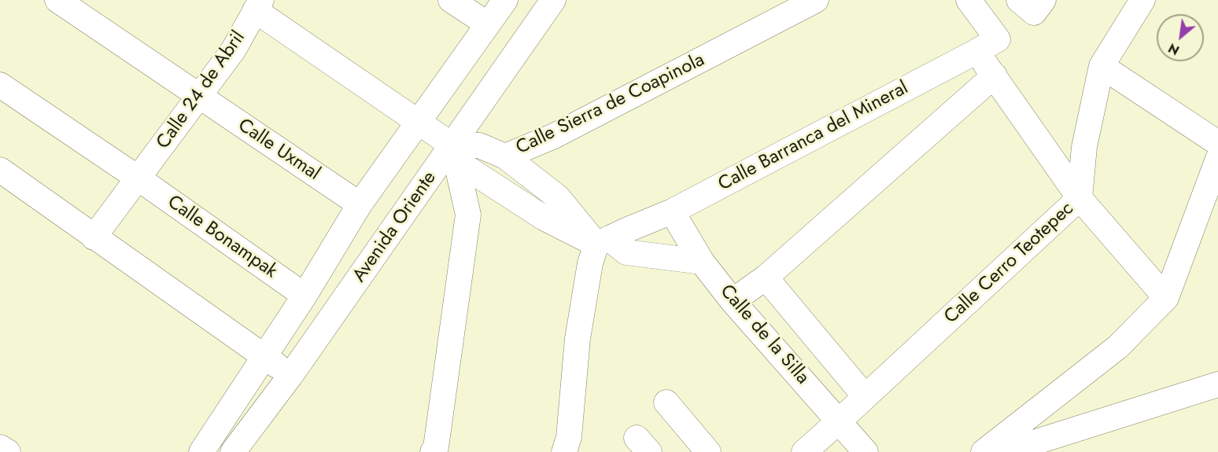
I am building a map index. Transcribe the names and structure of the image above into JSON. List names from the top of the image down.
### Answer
{
  "streets": {
    "street": [
      "Calle 24 de Abril",
      "Calle Sierra de Coapinola",
      "Calle Barranca del Mineral",
      "Calle Uxmal",
      "Avenida Oriente",
      "Calle Bonampak",
      "Calle Cerro Teotepec",
      "Calle de la Silla"
    ]
  },
  "crossings": [
    ["Calle 24 de Abril", "Calle Uxmal"],
    ["Calle 24 de Abril", "Calle Bonampak"],
    ["Calle Sierra de Coapinola", "Avenida Oriente"],
    ["Calle Barranca del Mineral", "Calle de la Silla"],
    ["Calle Uxmal", "Avenida Oriente"],
    ["Avenida Oriente", "Calle Bonampak"],
    ["Calle Cerro Teotepec", "Calle de la Silla"]
  ],
  "north": "bottom left"
}
